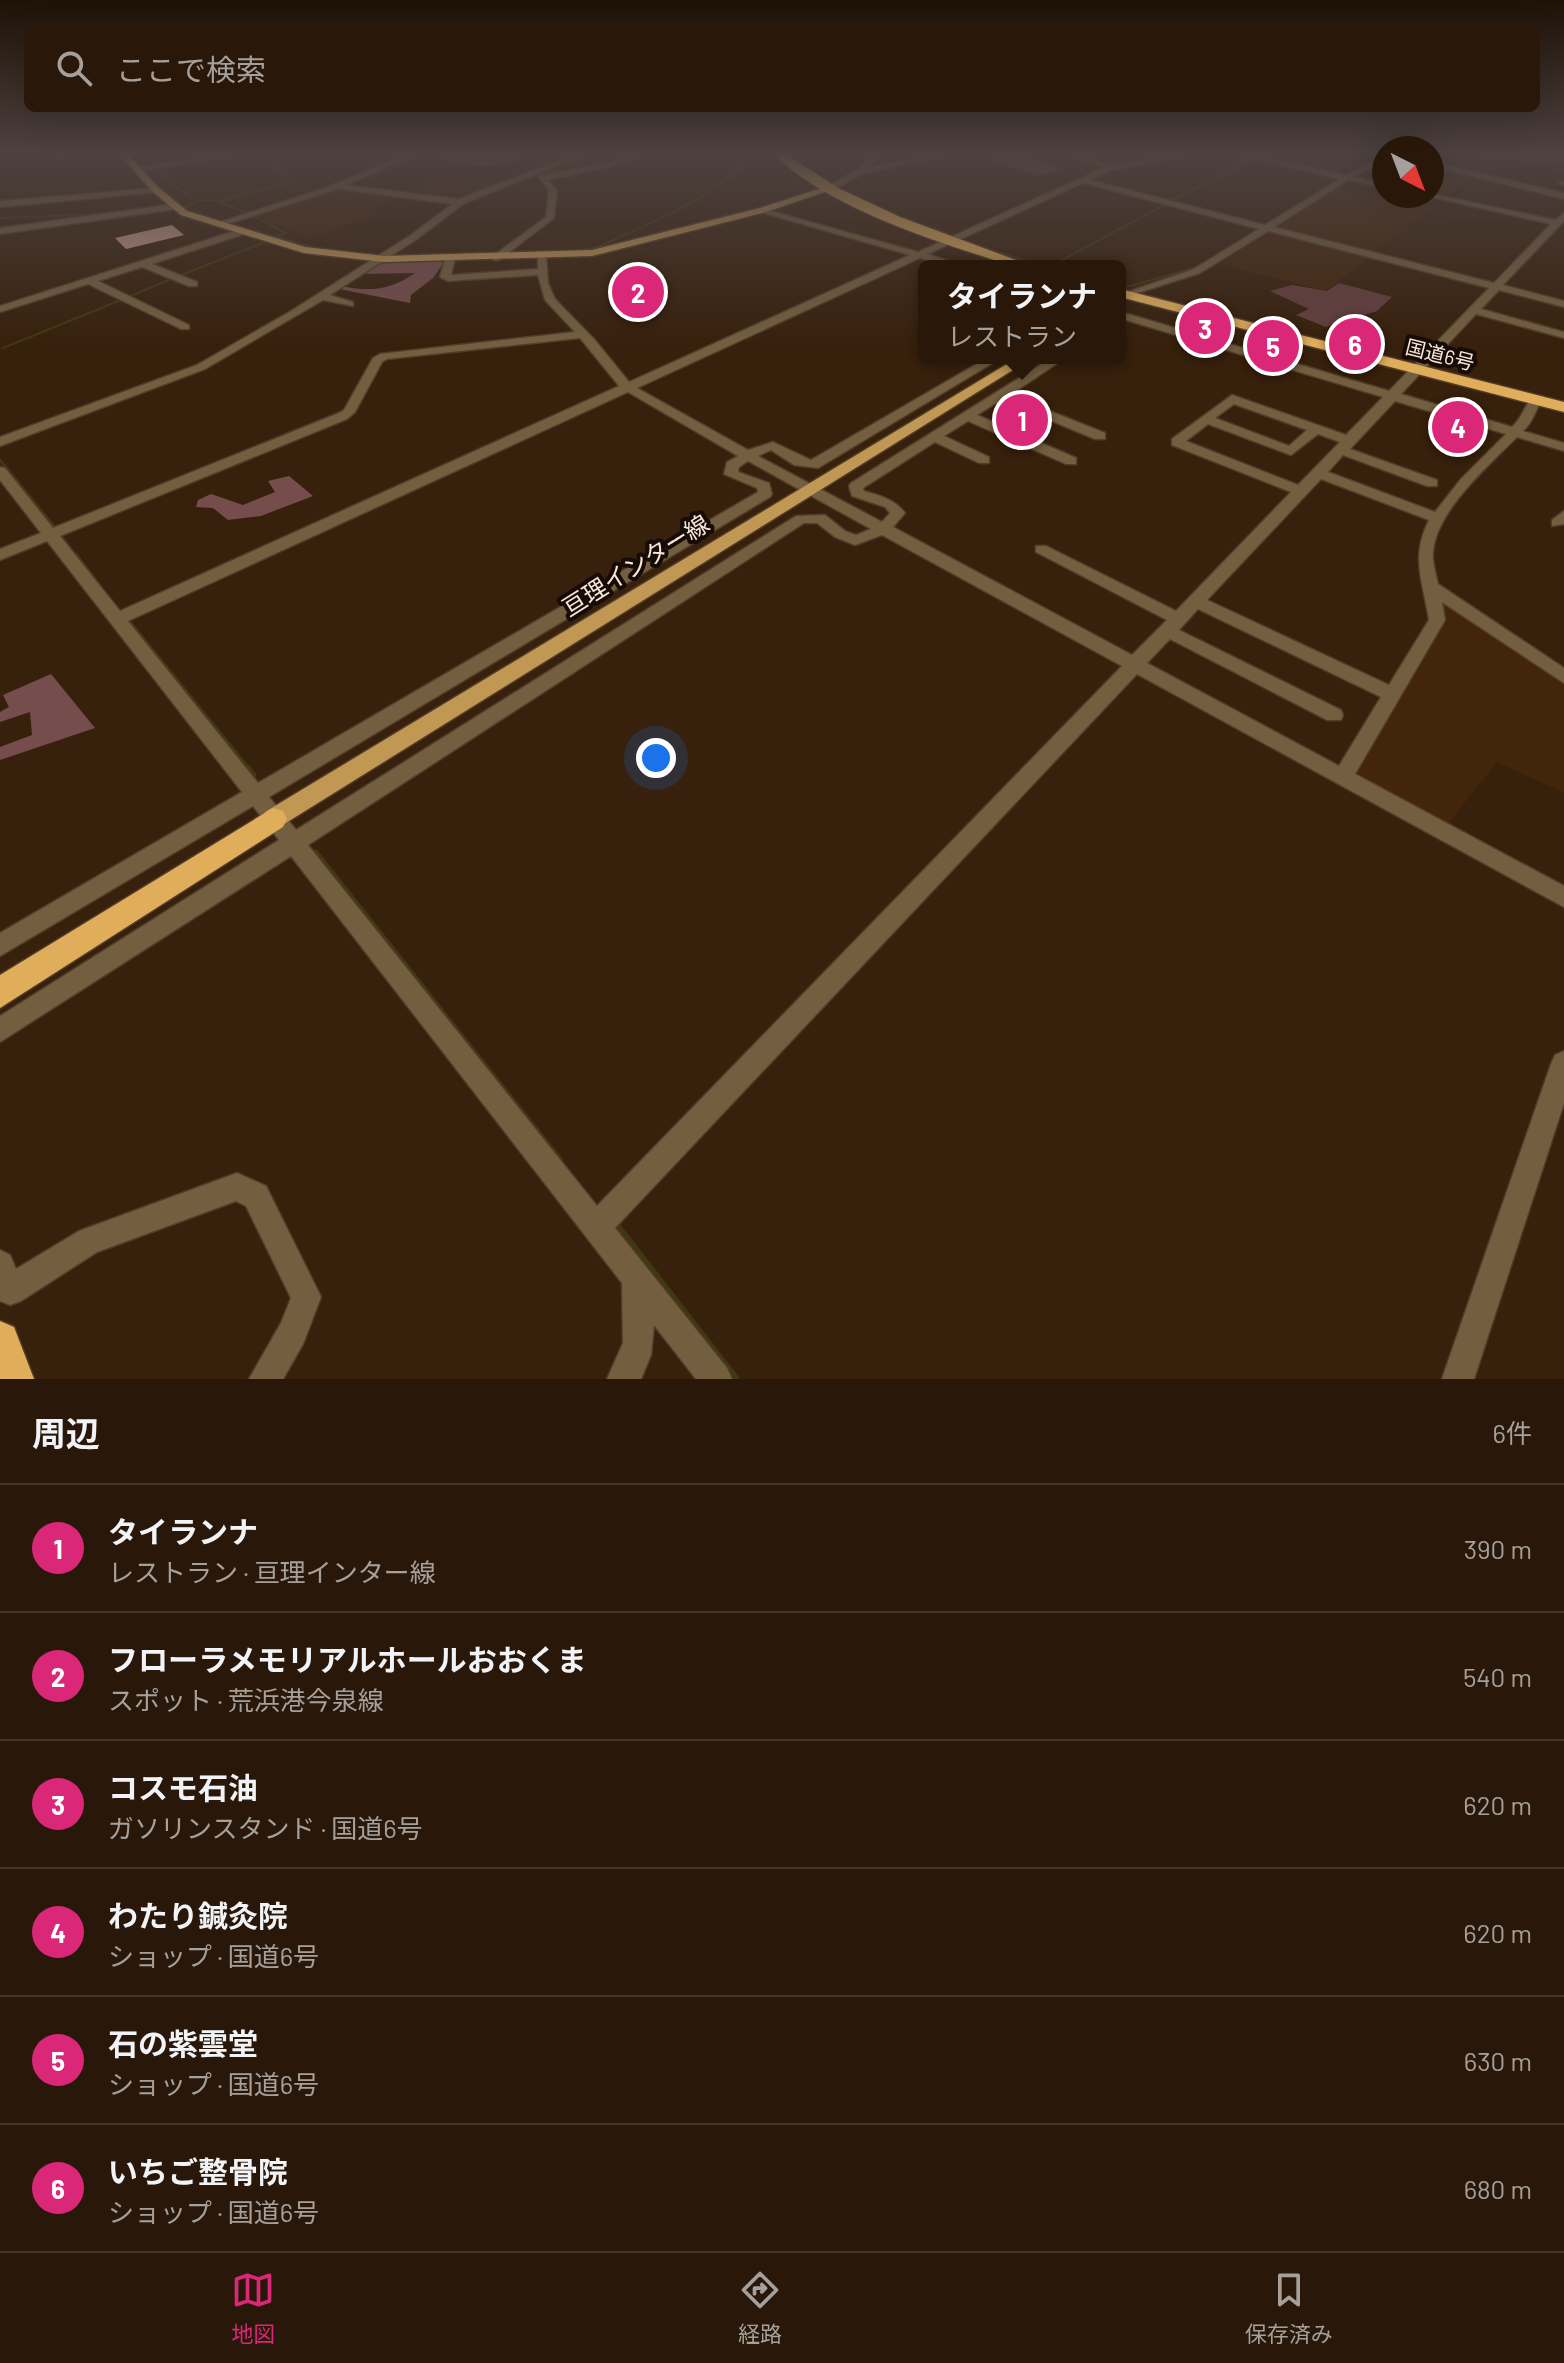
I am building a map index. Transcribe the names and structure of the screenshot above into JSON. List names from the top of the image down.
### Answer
{
  "streets": {
    "highway": ["国道6号"],
    "main road": ["亘理インター線"]
  },
  "north": "bottom right",
  "page": {
    "search": "ここで検索",
    "popup": ["タイランナ", "レストラン"],
    "pins": [
      "2",
      "3",
      "6",
      "5",
      "1",
      "4"
    ],
    "heading": ["周辺", "6件"],
    "list": [
      {
        "mark": "1",
        "name": "タイランナ",
        "note": "レストラン · 亘理インター線",
        "value": "390 m"
      },
      {
        "mark": "2",
        "name": "フローラメモリアルホールおおくま",
        "note": "スポット · 荒浜港今泉線",
        "value": "540 m"
      },
      {
        "mark": "3",
        "name": "コスモ石油",
        "note": "ガソリンスタンド · 国道6号",
        "value": "620 m"
      },
      {
        "mark": "4",
        "name": "わたり鍼灸院",
        "note": "ショップ · 国道6号",
        "value": "620 m"
      },
      {
        "mark": "5",
        "name": "石の紫雲堂",
        "note": "ショップ · 国道6号",
        "value": "630 m"
      },
      {
        "mark": "6",
        "name": "いちご整骨院",
        "note": "ショップ · 国道6号",
        "value": "680 m"
      }
    ],
    "nav": ["地図", "経路", "保存済み"]
  }
}
